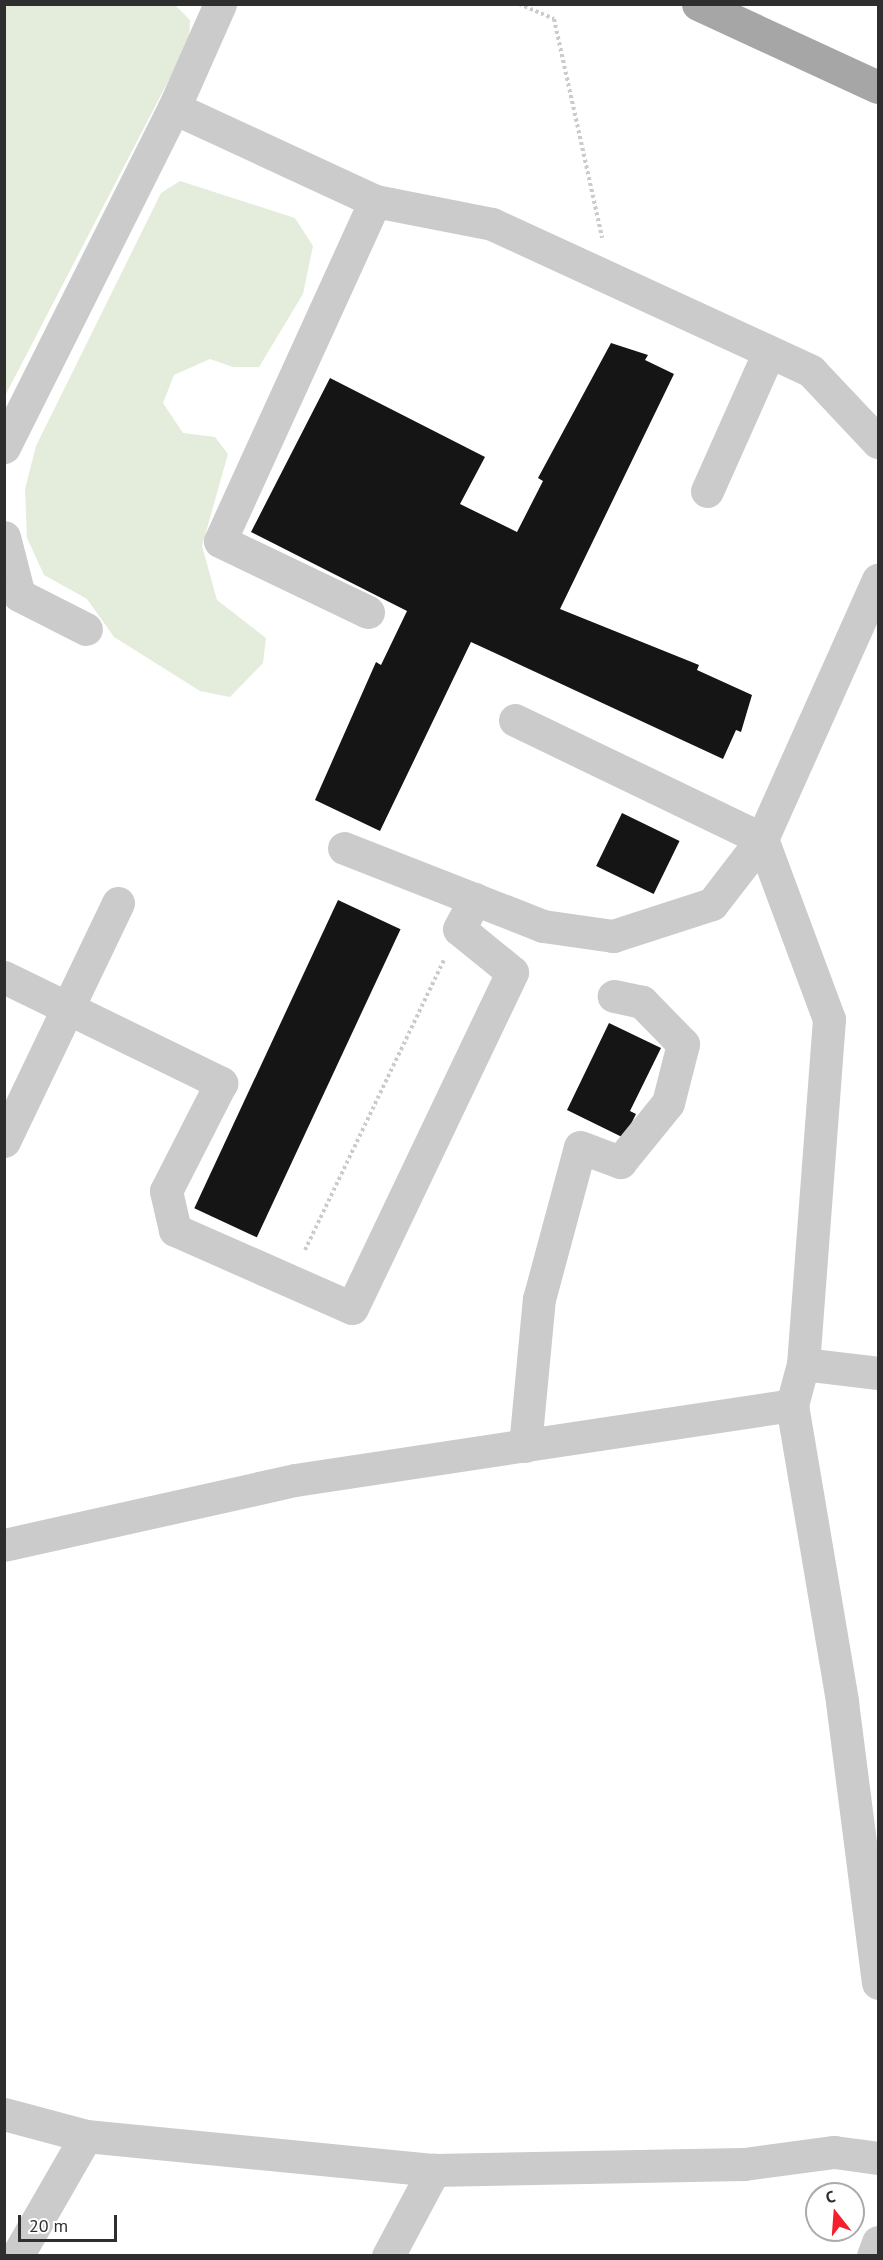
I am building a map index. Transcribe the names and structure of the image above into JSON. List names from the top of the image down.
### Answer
{
  "scale_bar": "20 m",
  "north": "top"
}
